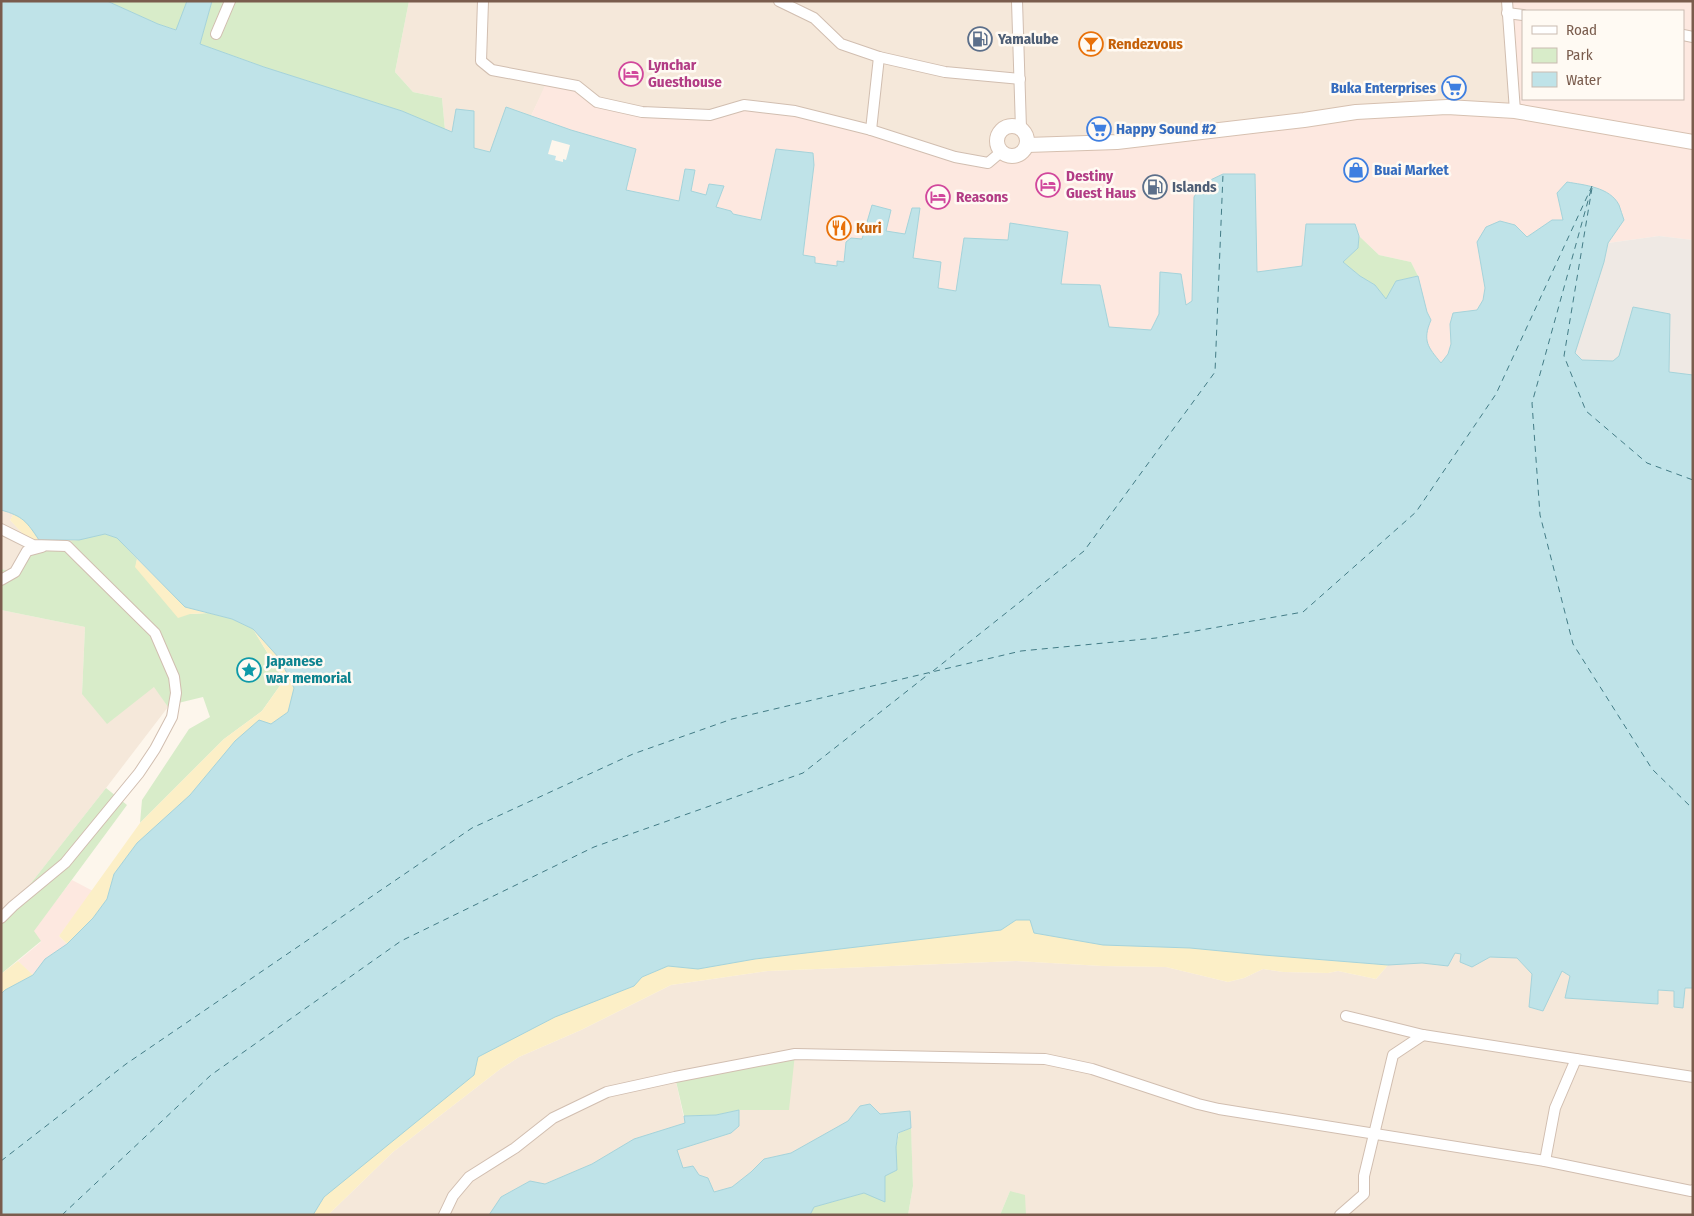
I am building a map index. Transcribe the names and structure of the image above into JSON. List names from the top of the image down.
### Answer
{
  "places": {
    "fuel station": ["Yamalube", "Islands"],
    "bar": ["Rendezvous"],
    "hotel": ["Lynchar Guesthouse", "Destiny Guest Haus", "Reasons"],
    "supermarket": ["Buka Enterprises", "Happy Sound #2"],
    "shop": ["Buai Market"],
    "restaurant": ["Kuri"],
    "place": ["Japanese war memorial"]
  },
  "legend": ["Road", "Park", "Water"]
}
